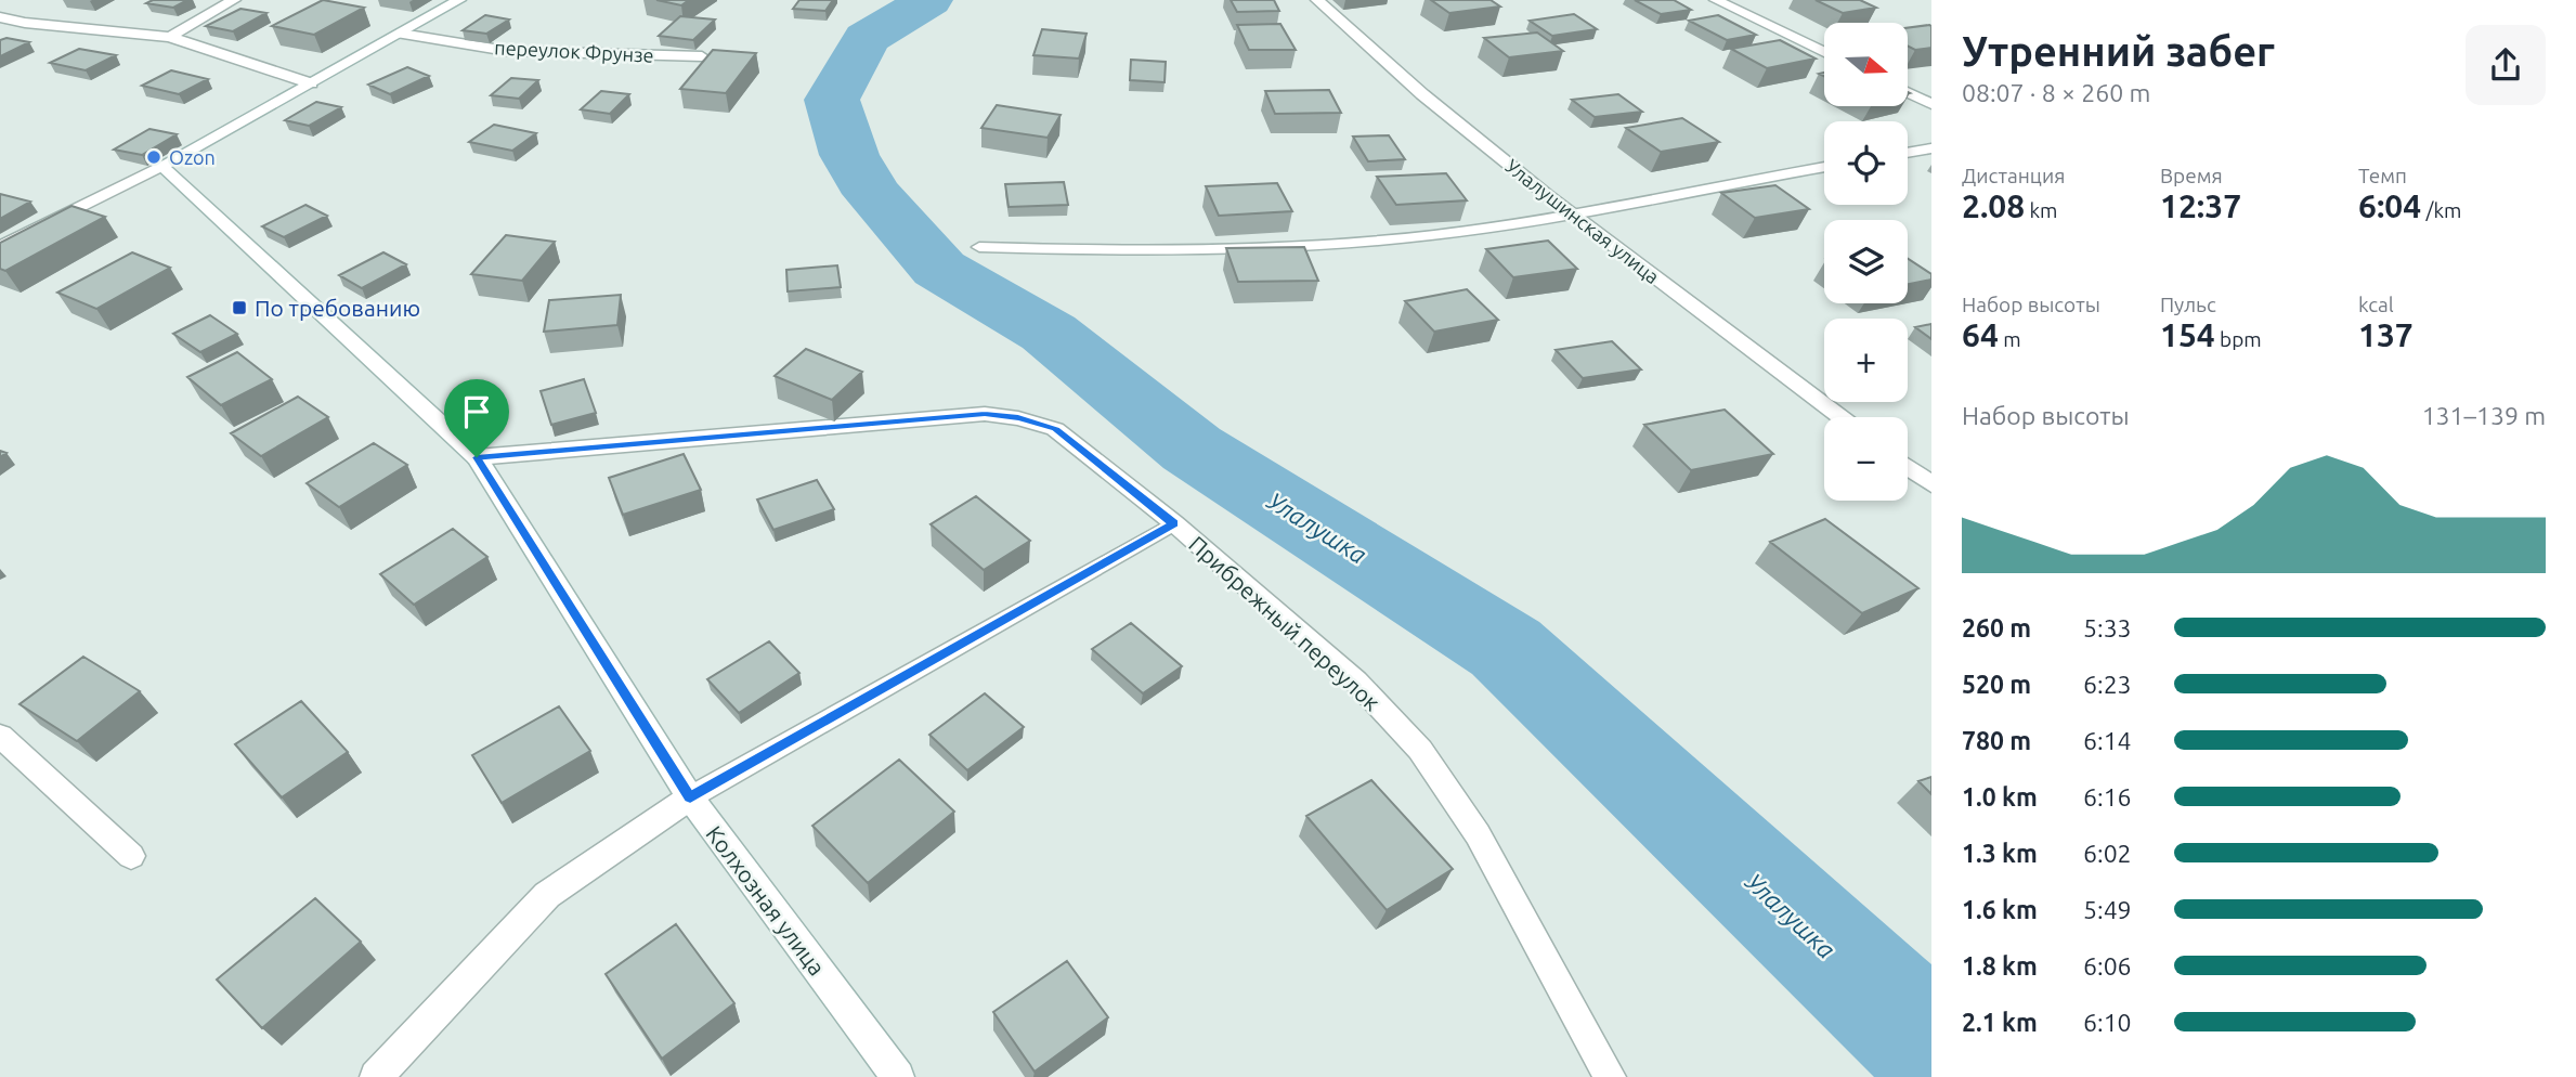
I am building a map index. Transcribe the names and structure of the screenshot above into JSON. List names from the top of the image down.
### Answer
{
  "streets": {
    "street": [
      "переулок Фрунзе",
      "Улалушинская улица",
      "Прибрежный переулок",
      "Колхозная улица"
    ]
  },
  "crossings": [
    ["Прибрежный переулок", "Колхозная улица"]
  ],
  "water": ["Улалушка"],
  "places": {
    "other": ["Ozon"],
    "transit": ["По требованию"]
  },
  "north": "right",
  "page": {
    "heading": ["Утренний забег", "08:07 · 8 × 260 m"],
    "map_buttons": ["+", "−"],
    "stats": [
      ["Дистанция", "2.08 km"],
      ["Время", "12:37"],
      ["Темп", "6:04 /km"],
      ["Набор высоты", "64 m"],
      ["Пульс", "154 bpm"],
      ["kcal", "137"]
    ],
    "chart": ["Набор высоты", "131–139 m"],
    "list": [
      {
        "name": "260 m",
        "note": "5:33"
      },
      {
        "name": "520 m",
        "note": "6:23"
      },
      {
        "name": "780 m",
        "note": "6:14"
      },
      {
        "name": "1.0 km",
        "note": "6:16"
      },
      {
        "name": "1.3 km",
        "note": "6:02"
      },
      {
        "name": "1.6 km",
        "note": "5:49"
      },
      {
        "name": "1.8 km",
        "note": "6:06"
      },
      {
        "name": "2.1 km",
        "note": "6:10"
      }
    ]
  }
}
